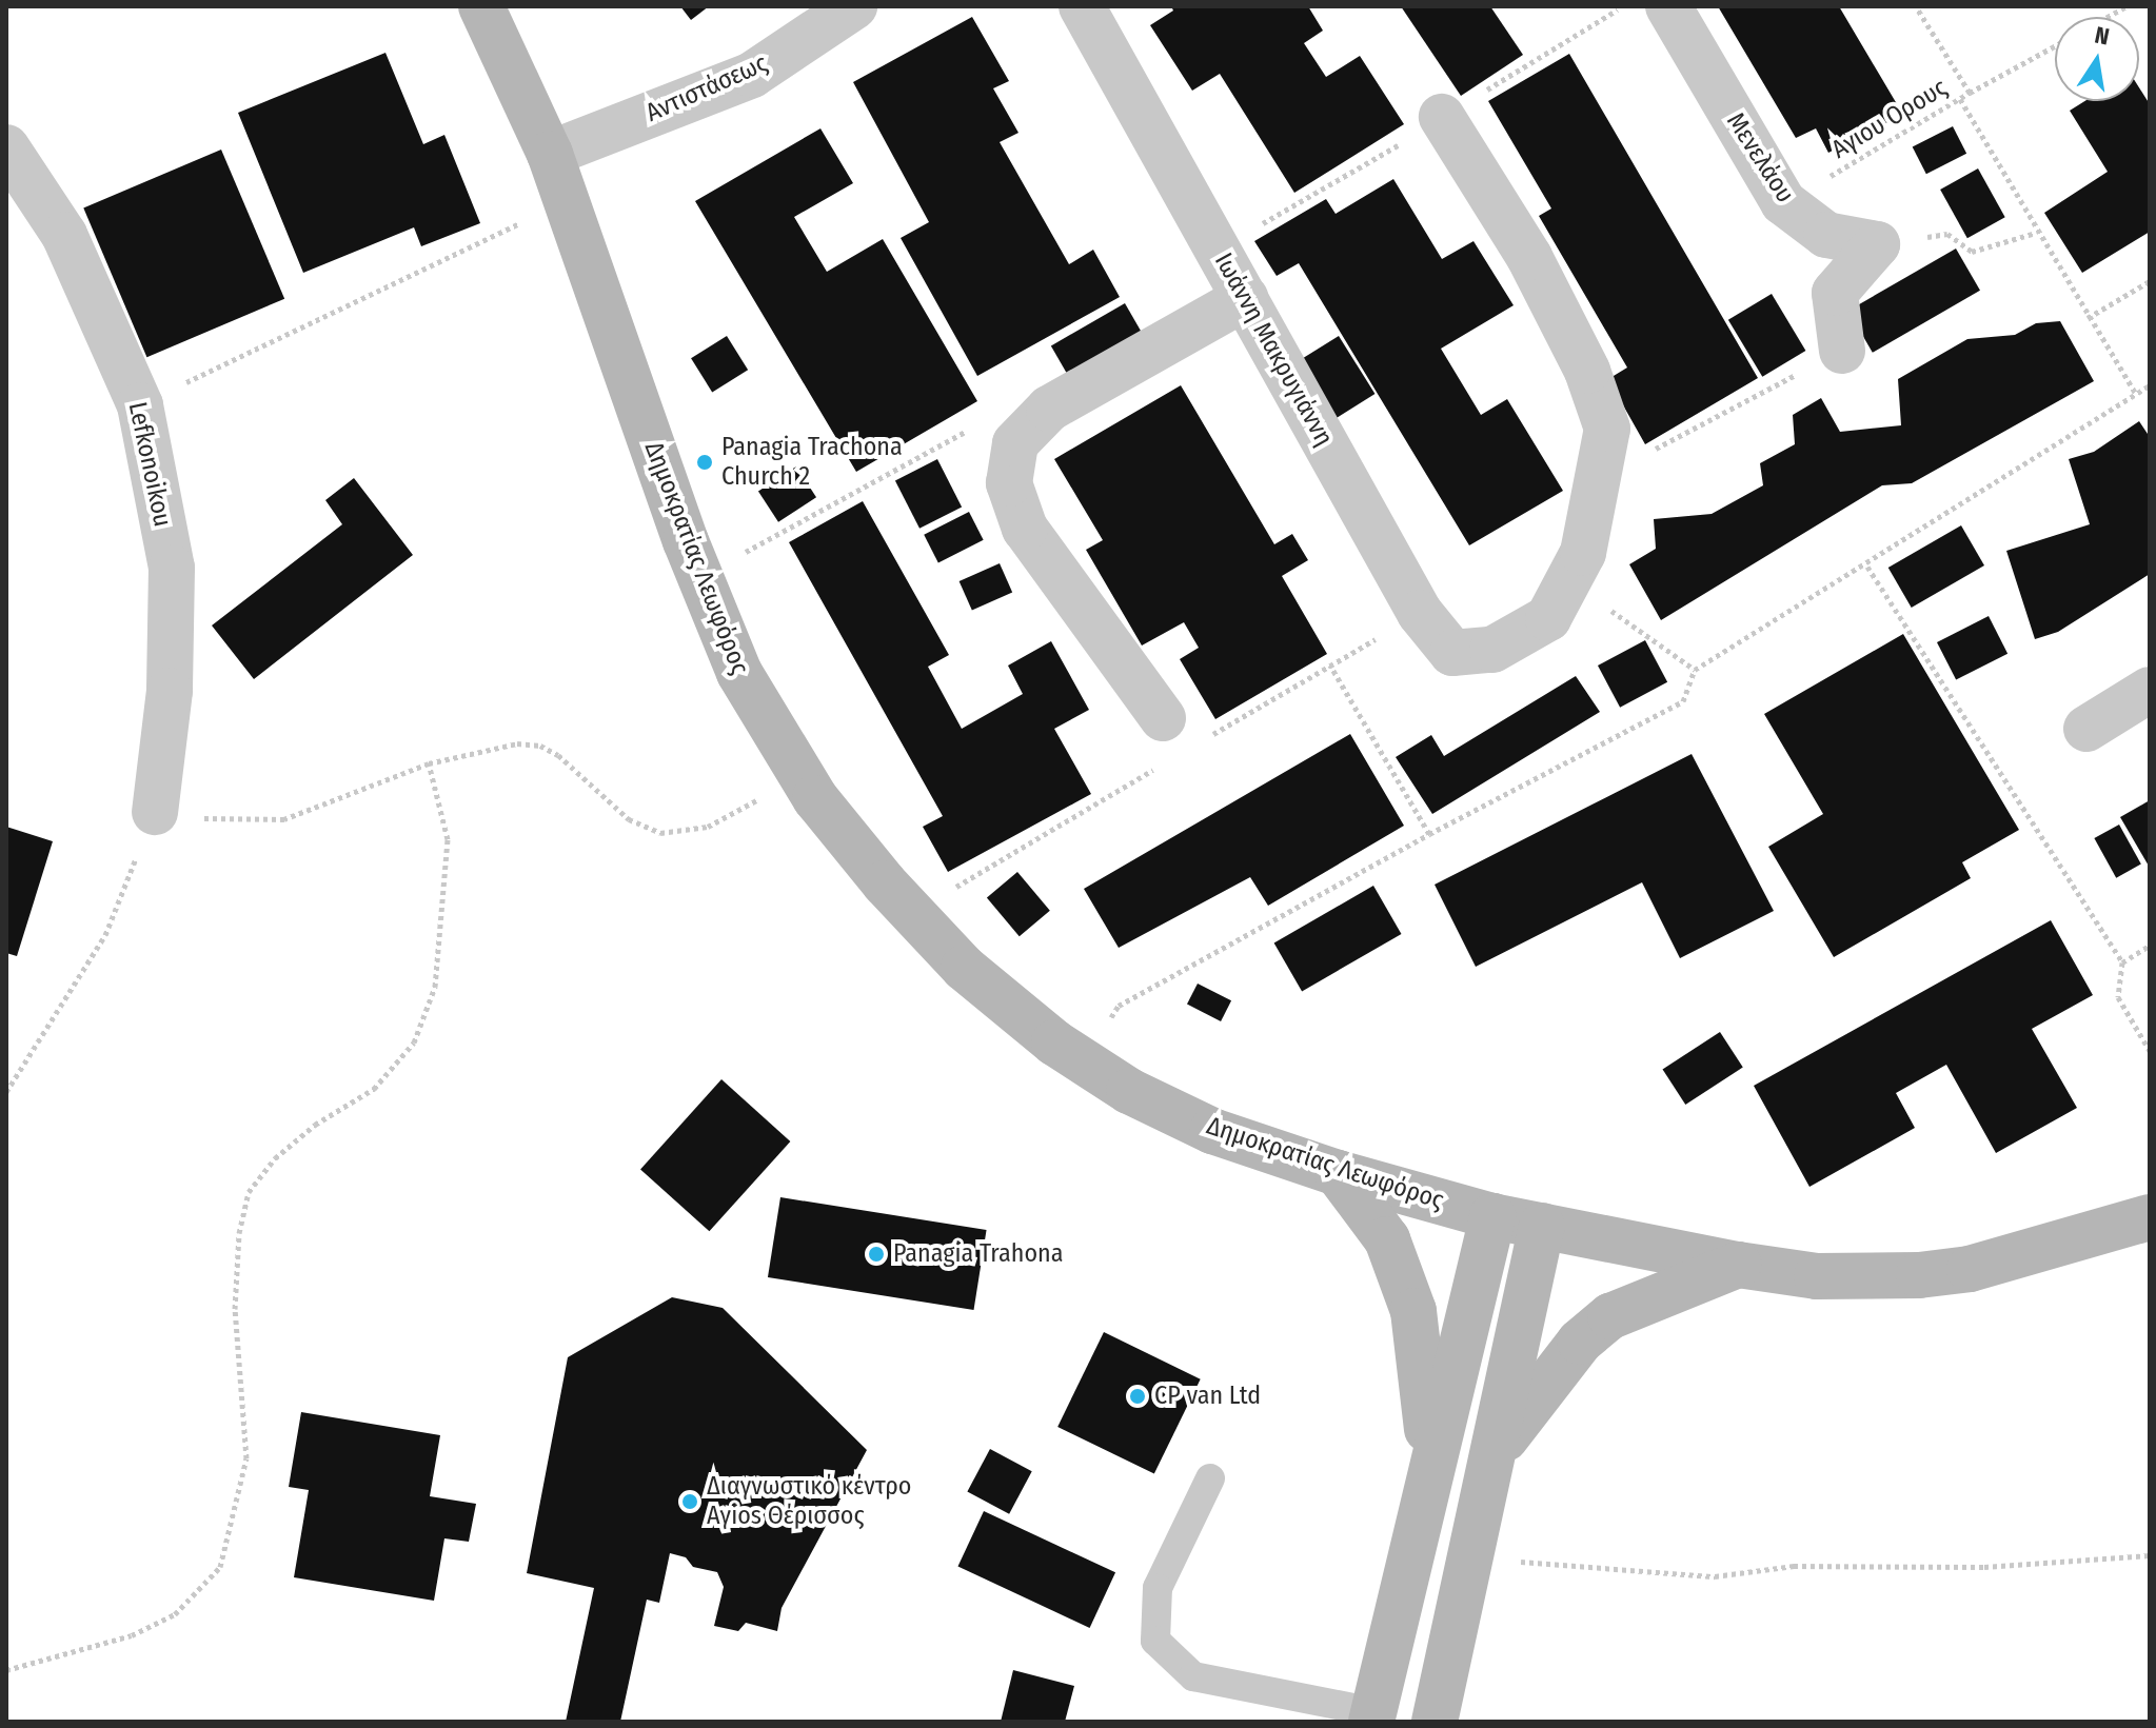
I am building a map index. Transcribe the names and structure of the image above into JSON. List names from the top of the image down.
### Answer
{
  "streets": {
    "main road": ["Δημοκρατίας Λεωφόρος"],
    "street": [
      "Αντιστάσεως",
      "Μενελάου",
      "Ιωάννη Μακρυγιάννη",
      "Lefkonoikou"
    ],
    "path": ["Αγιου Ορους"]
  },
  "crossings": [
    ["Αντιστάσεως", "Δημοκρατίας Λεωφόρος"],
    ["Αγιου Ορους", "Μενελάου"]
  ],
  "places": [
    "Panagia Trachona Church 2",
    "Panagia Trahona",
    "CP van Ltd",
    "Διαγνωστικό κέντρο Αγios Θέρισσος"
  ],
  "north": "top"
}
